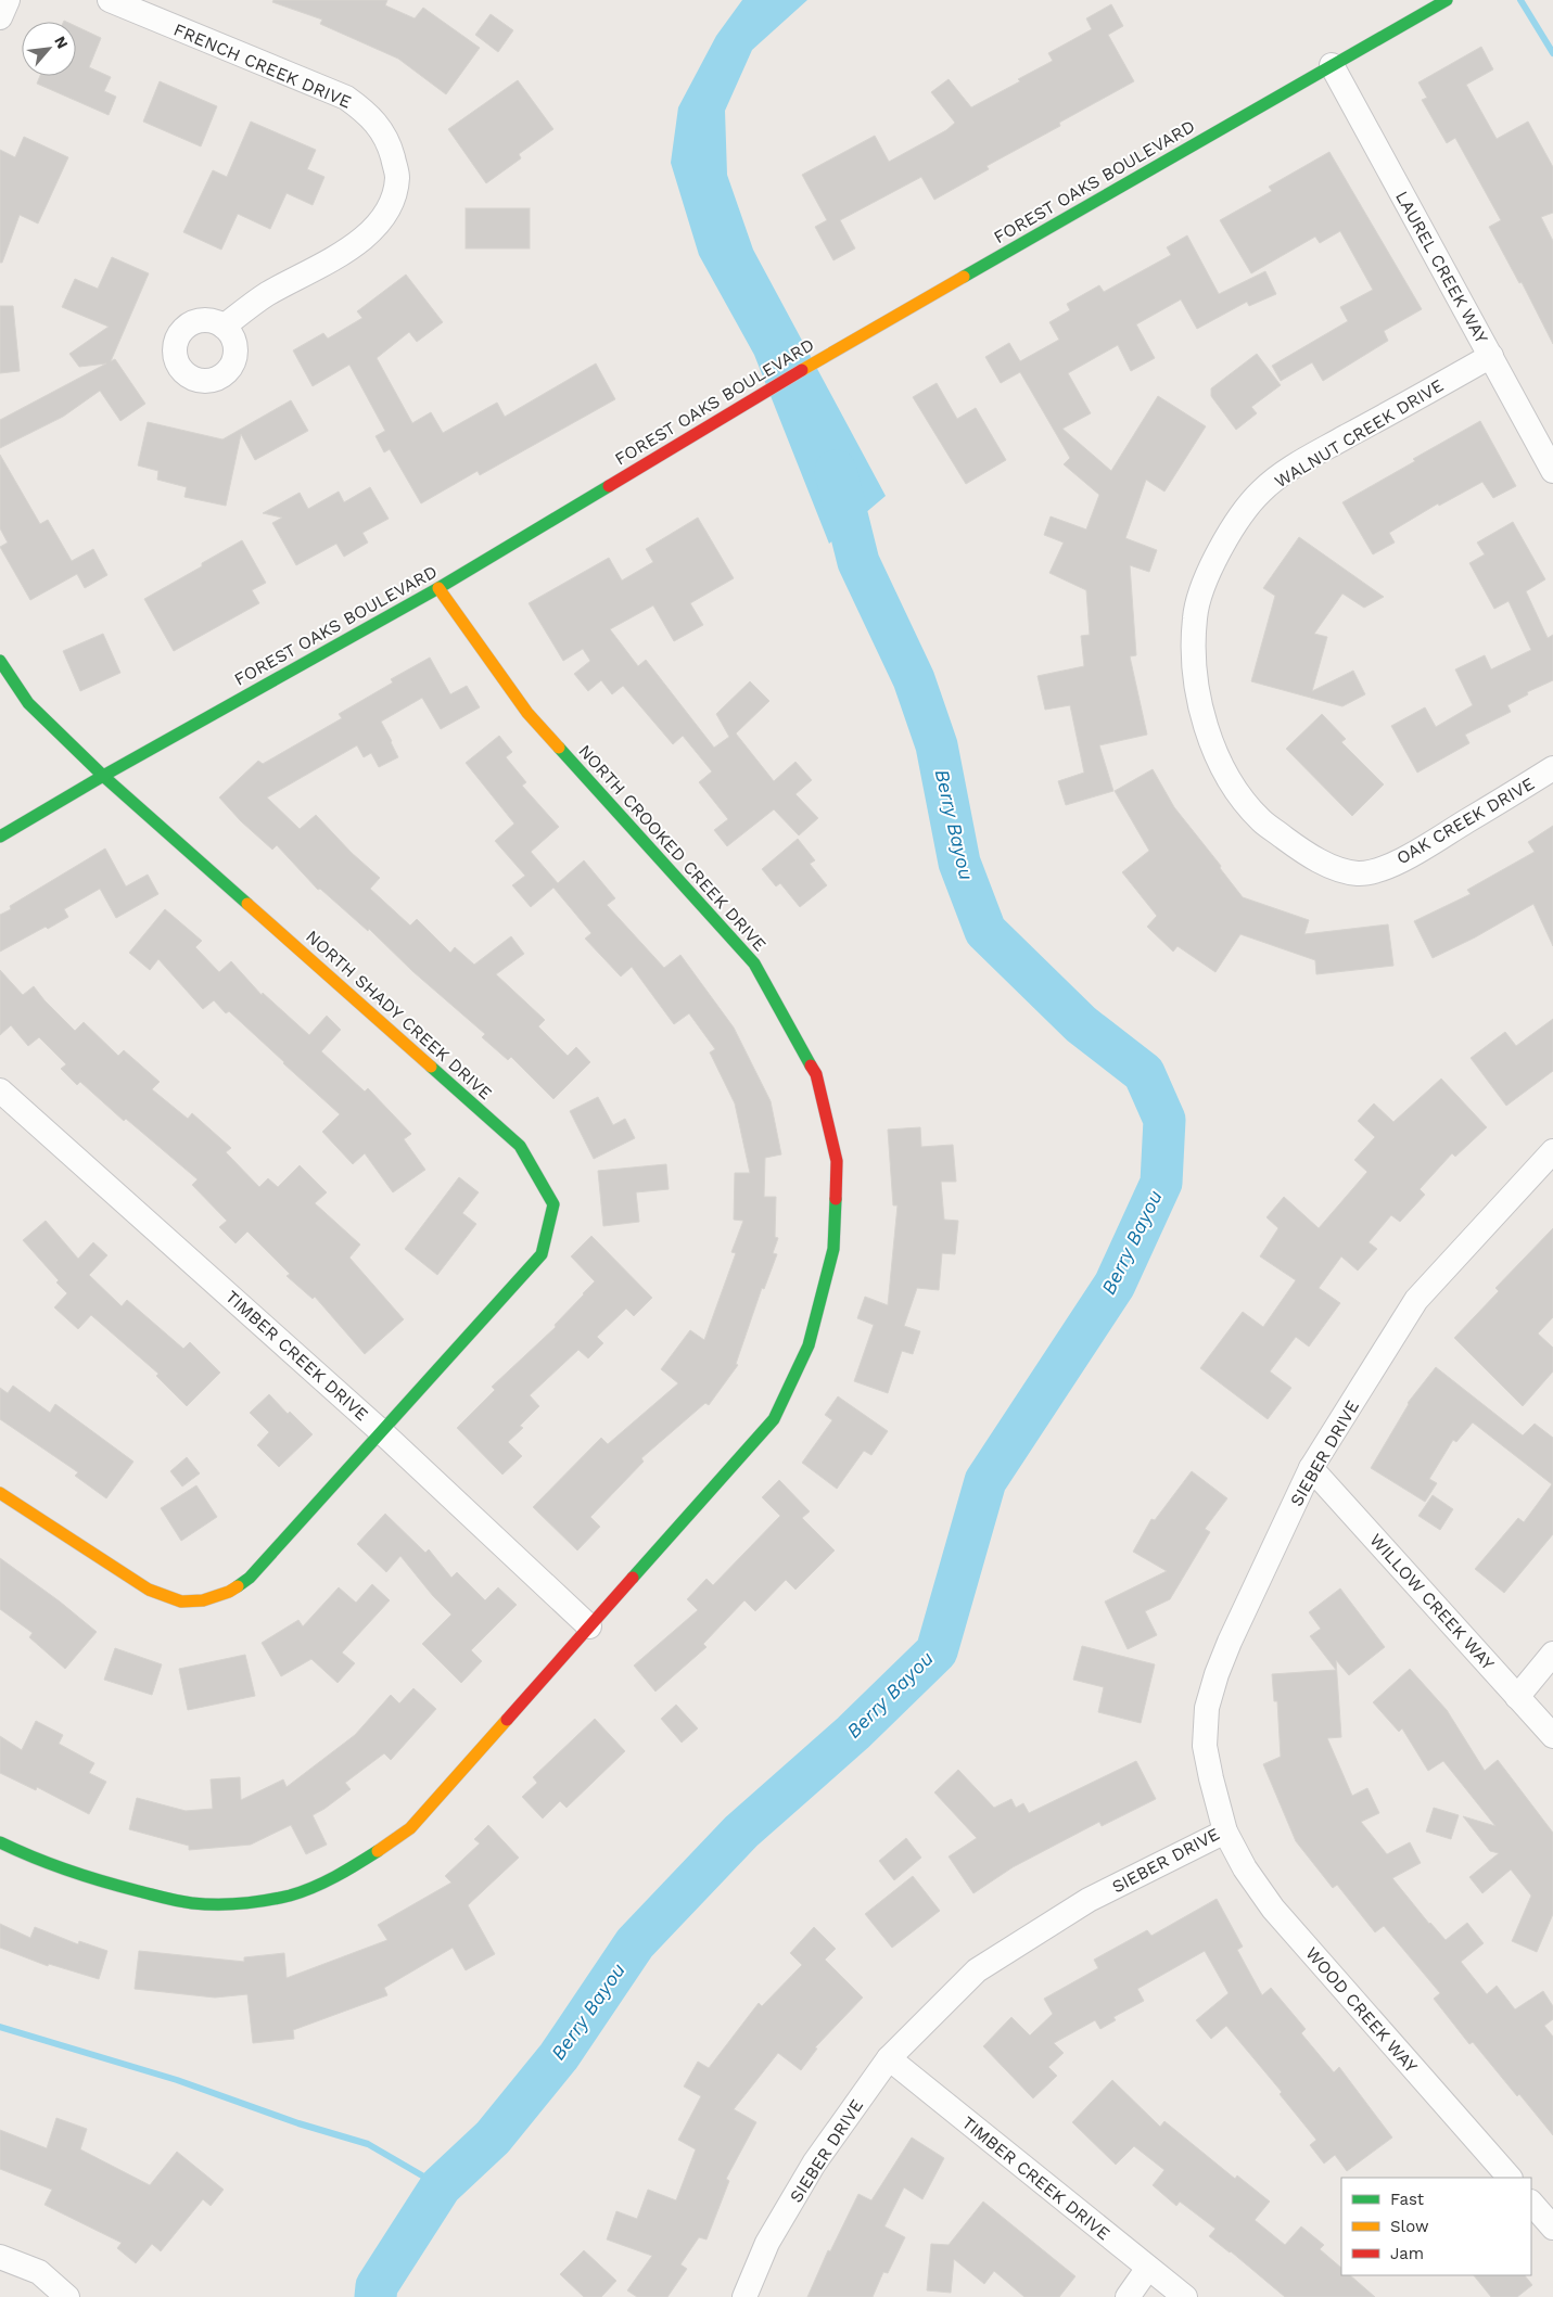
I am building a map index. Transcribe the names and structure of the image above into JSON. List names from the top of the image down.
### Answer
{
  "streets": {
    "street": [
      "FRENCH CREEK DRIVE",
      "FOREST OAKS BOULEVARD",
      "LAUREL CREEK WAY",
      "WALNUT CREEK DRIVE",
      "OAK CREEK DRIVE",
      "NORTH CROOKED CREEK DRIVE",
      "NORTH SHADY CREEK DRIVE",
      "TIMBER CREEK DRIVE",
      "SIEBER DRIVE",
      "WILLOW CREEK WAY",
      "WOOD CREEK WAY"
    ]
  },
  "crossings": [
    ["FOREST OAKS BOULEVARD", "LAUREL CREEK WAY"],
    ["FOREST OAKS BOULEVARD", "NORTH CROOKED CREEK DRIVE"],
    ["FOREST OAKS BOULEVARD", "NORTH SHADY CREEK DRIVE"],
    ["LAUREL CREEK WAY", "WALNUT CREEK DRIVE"],
    ["WALNUT CREEK DRIVE", "OAK CREEK DRIVE"],
    ["NORTH CROOKED CREEK DRIVE", "TIMBER CREEK DRIVE"],
    ["NORTH SHADY CREEK DRIVE", "TIMBER CREEK DRIVE"],
    ["TIMBER CREEK DRIVE", "SIEBER DRIVE"],
    ["SIEBER DRIVE", "WILLOW CREEK WAY"],
    ["SIEBER DRIVE", "WOOD CREEK WAY"]
  ],
  "water": ["Berry Bayou"],
  "legend": ["Fast", "Slow", "Jam"],
  "north": "top right"
}
